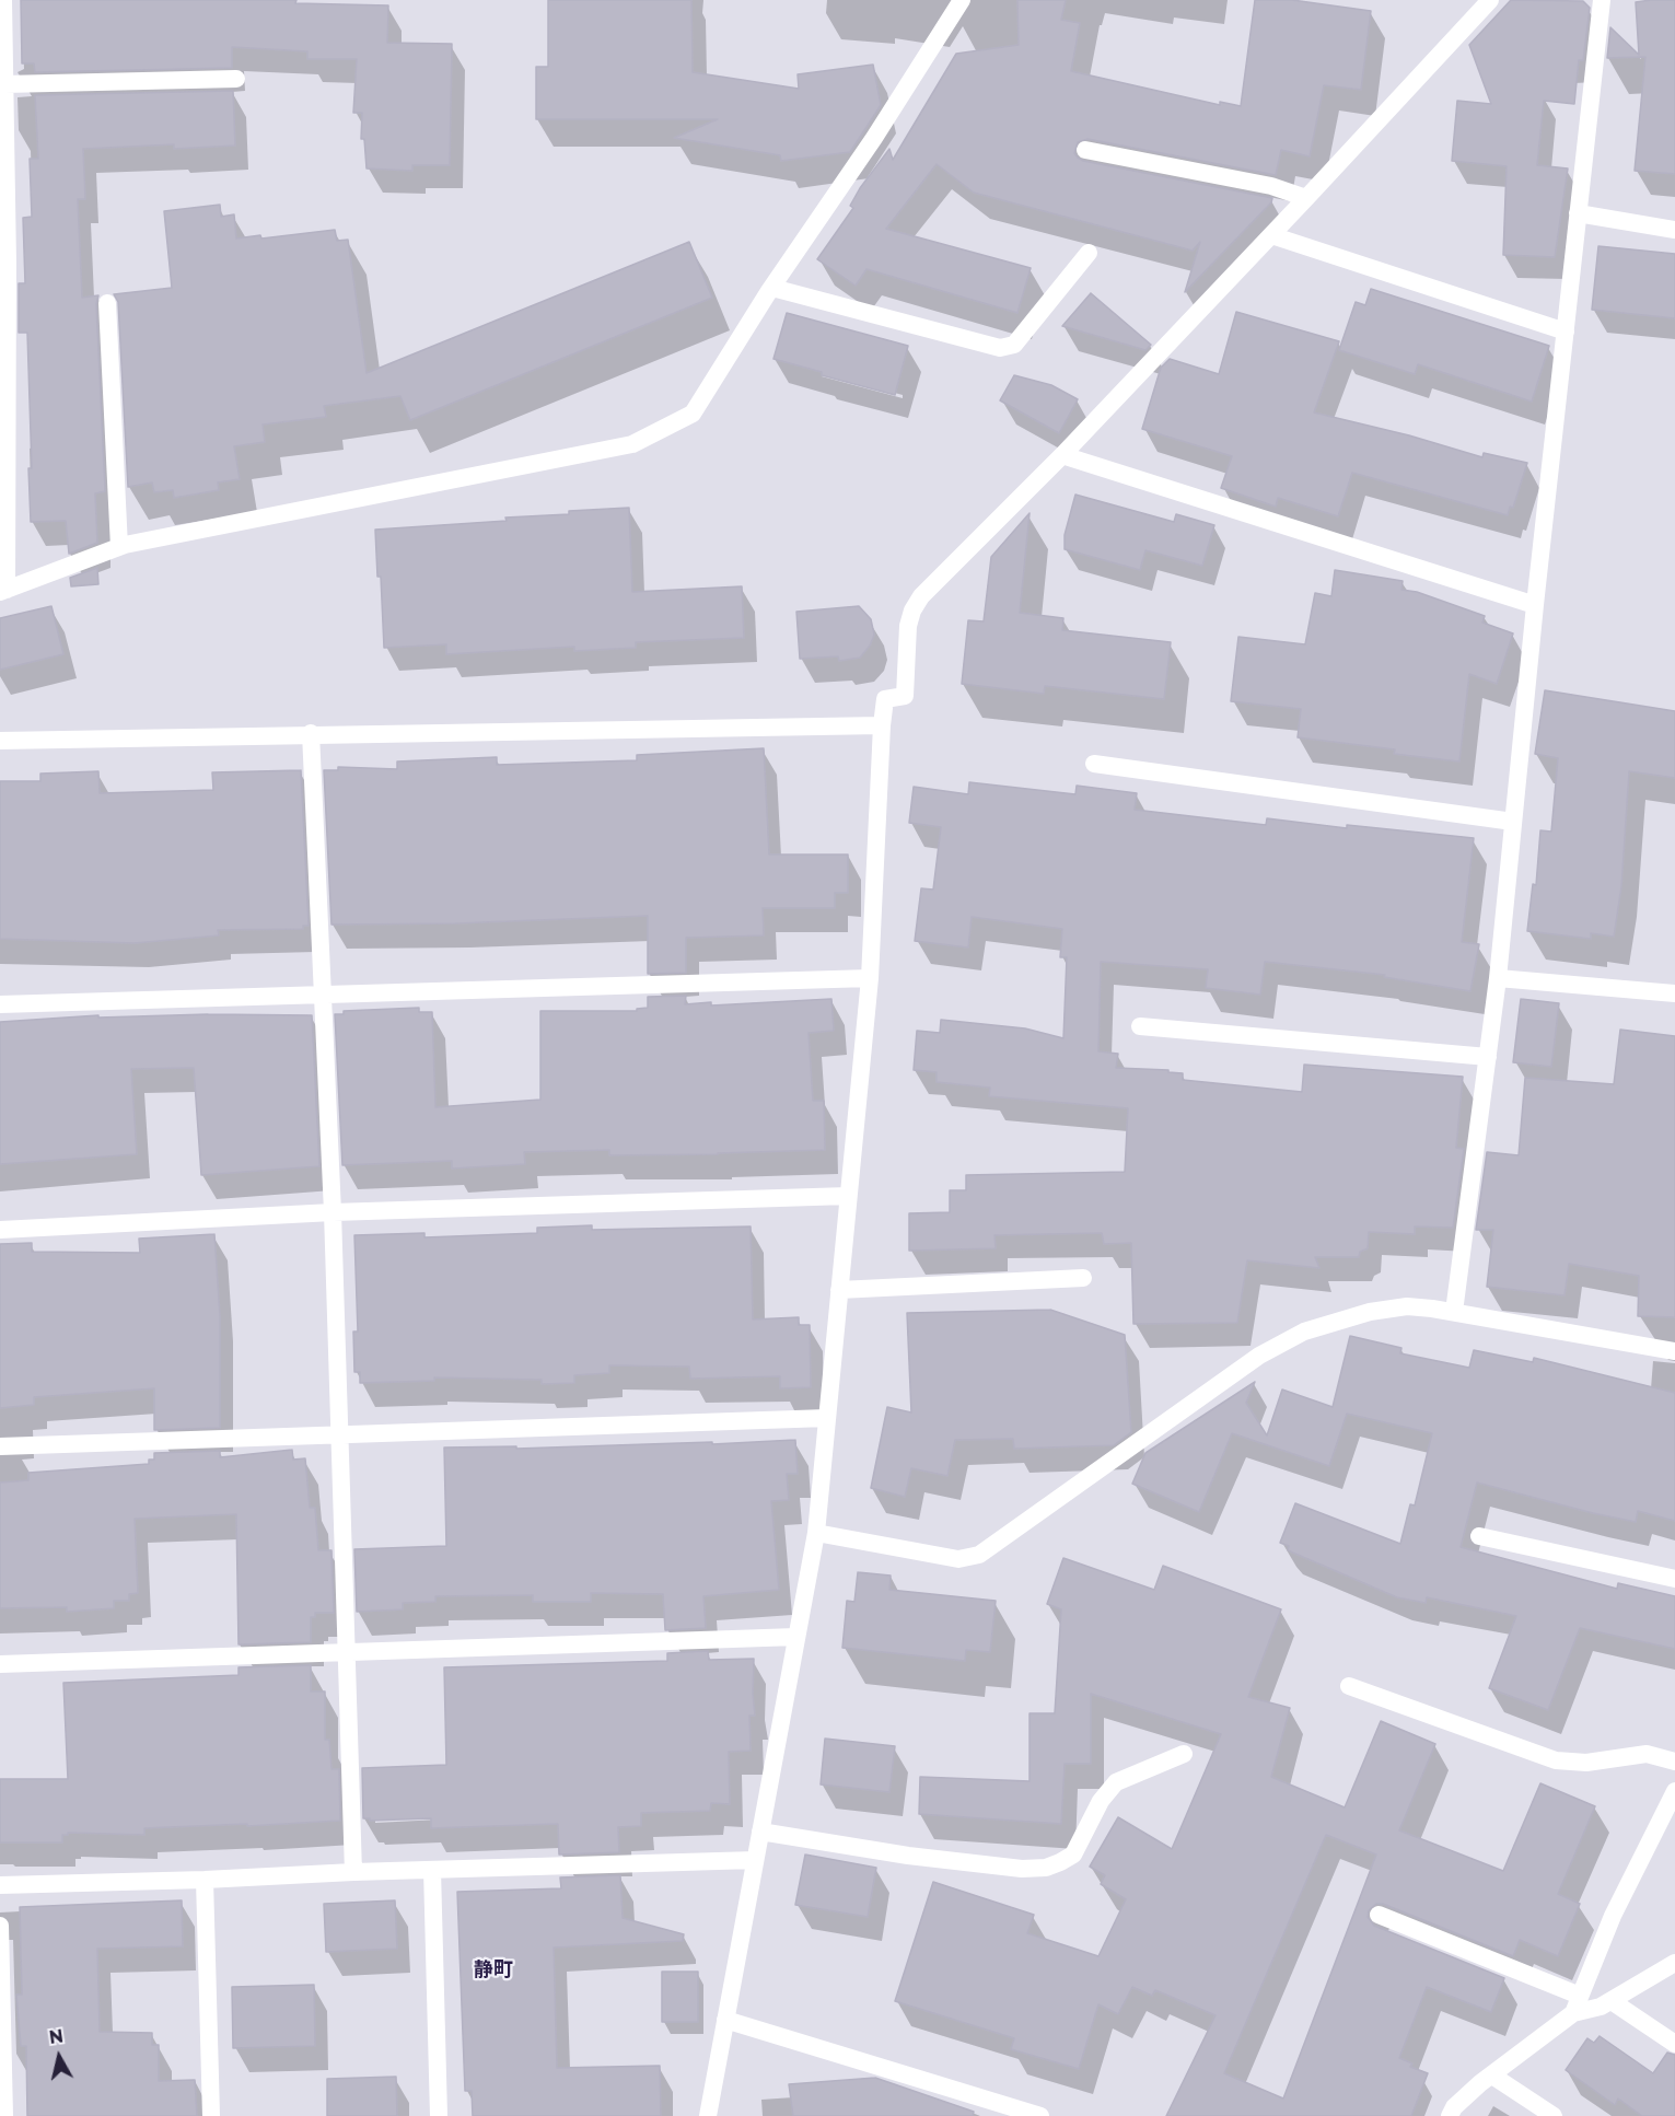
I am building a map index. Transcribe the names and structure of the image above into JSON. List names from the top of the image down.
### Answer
{
  "districts": ["静町"],
  "north": "top"
}
